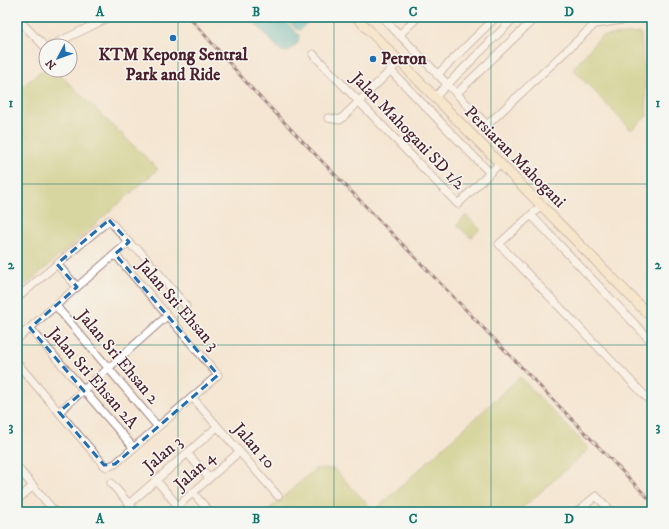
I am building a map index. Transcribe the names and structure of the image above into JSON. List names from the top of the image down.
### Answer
{
  "streets": {
    "street": [
      "Jalan Mahogani SD 1/2",
      "Persiaran Mahogani",
      "Jalan Sri Ehsan 3",
      "Jalan Sri Ehsan 2",
      "Jalan Sri Ehsan 2A",
      "Jalan 10",
      "Jalan 3",
      "Jalan 4"
    ]
  },
  "crossings": [
    ["Jalan Mahogani SD 1/2", "Persiaran Mahogani"],
    ["Jalan Sri Ehsan 3", "Jalan 10"],
    ["Jalan 10", "Jalan 3"],
    ["Jalan 10", "Jalan 4"]
  ],
  "places": ["KTM Kepong Sentral Park and Ride", "Petron"],
  "north": "bottom left",
  "grid": {
    "columns": [
      "A",
      "B",
      "C",
      "D"
    ],
    "rows": ["1", "2", "3"]
  }
}
